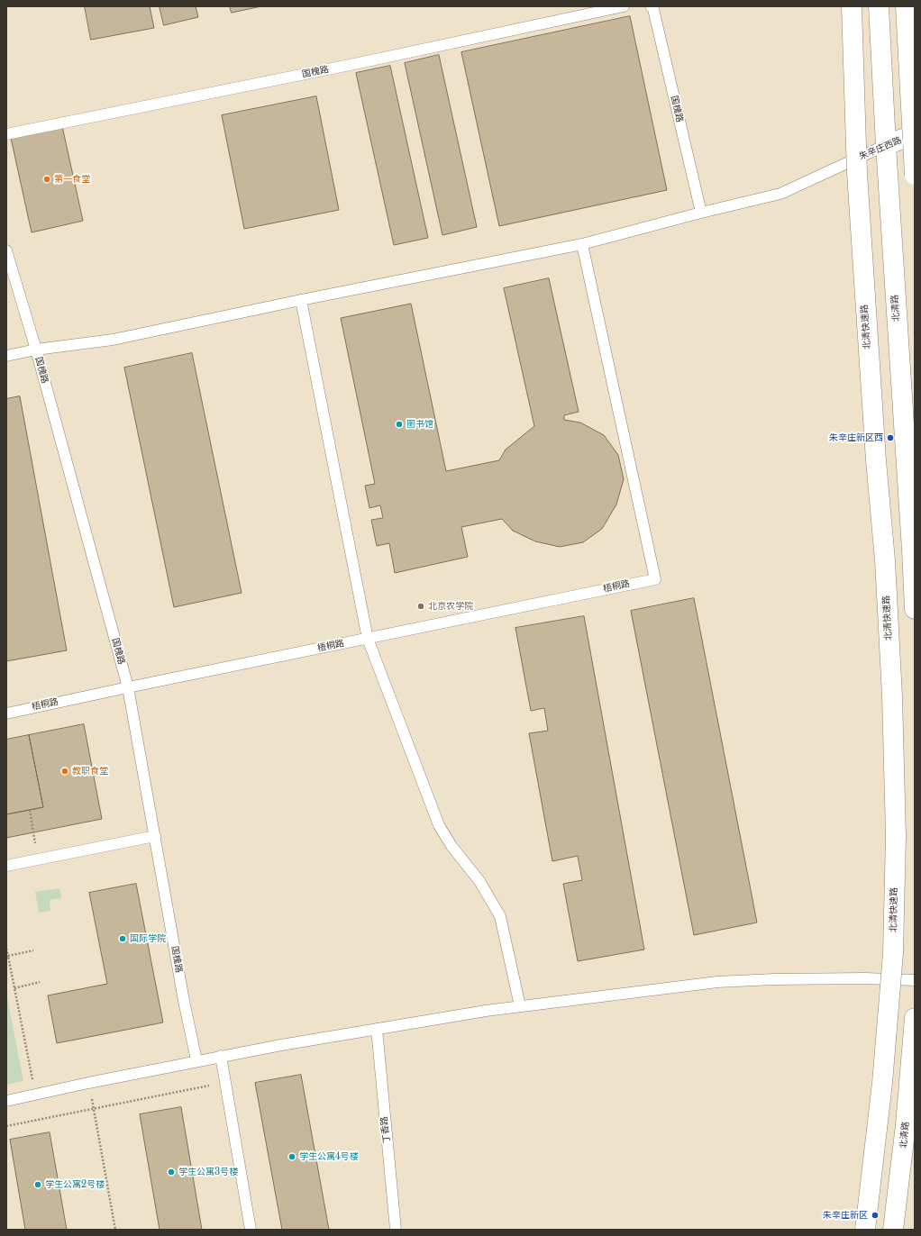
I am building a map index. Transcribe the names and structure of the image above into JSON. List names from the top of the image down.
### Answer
{
  "streets": {
    "main road": ["朱辛庄西路", "北清路", "北清快速路"],
    "lane": ["国槐路", "梧桐路", "丁香路"]
  },
  "crossings": [
    ["国槐路", "朱辛庄西路"],
    ["国槐路", "梧桐路"],
    ["朱辛庄西路", "北清路"],
    ["朱辛庄西路", "梧桐路"]
  ],
  "places": [
    "第一食堂",
    "图书馆",
    "朱辛庄新区西",
    "北京农学院",
    "教职食堂",
    "国际学院",
    "学生公寓4号楼",
    "学生公寓3号楼",
    "学生公寓2号楼",
    "朱辛庄新区"
  ]
}
